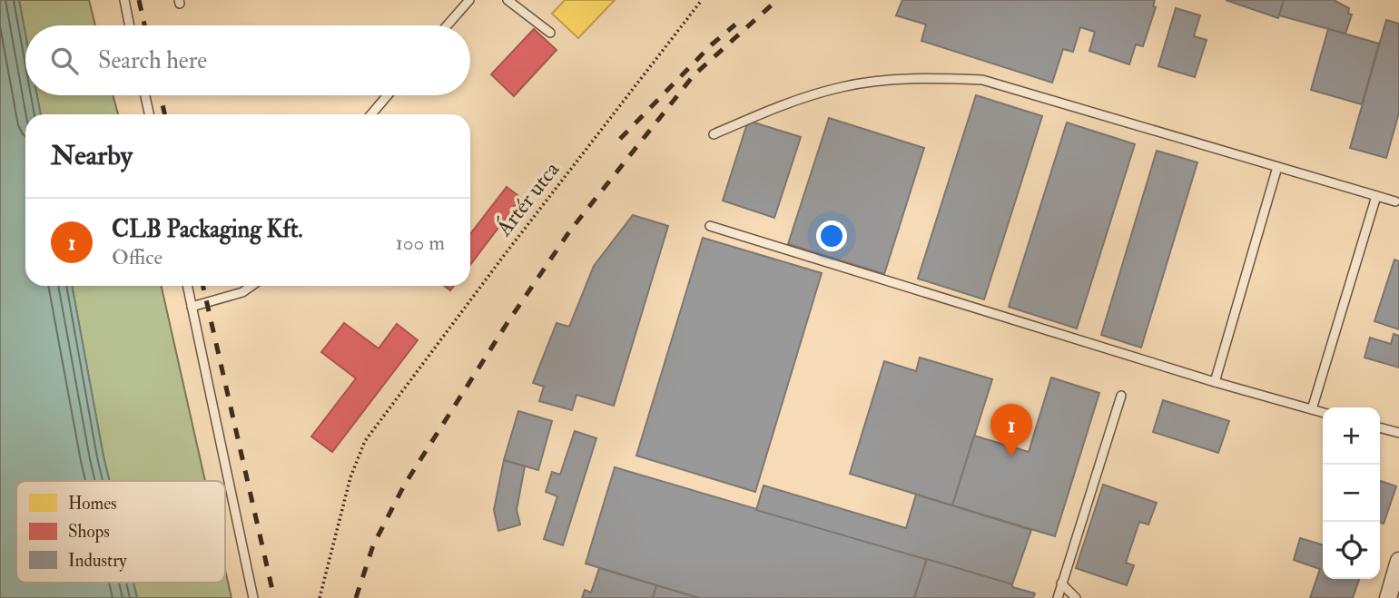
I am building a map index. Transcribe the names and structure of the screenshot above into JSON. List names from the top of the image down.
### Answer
{
  "streets": {
    "path": ["Ártér utca"]
  },
  "legend": ["Homes", "Shops", "Industry"],
  "page": {
    "search": "Search here",
    "heading": "Nearby",
    "list": [
      {
        "mark": "1",
        "name": "CLB Packaging Kft.",
        "note": "Office",
        "value": "100 m"
      }
    ],
    "pins": "1",
    "map_buttons": ["+", "−"]
  }
}
